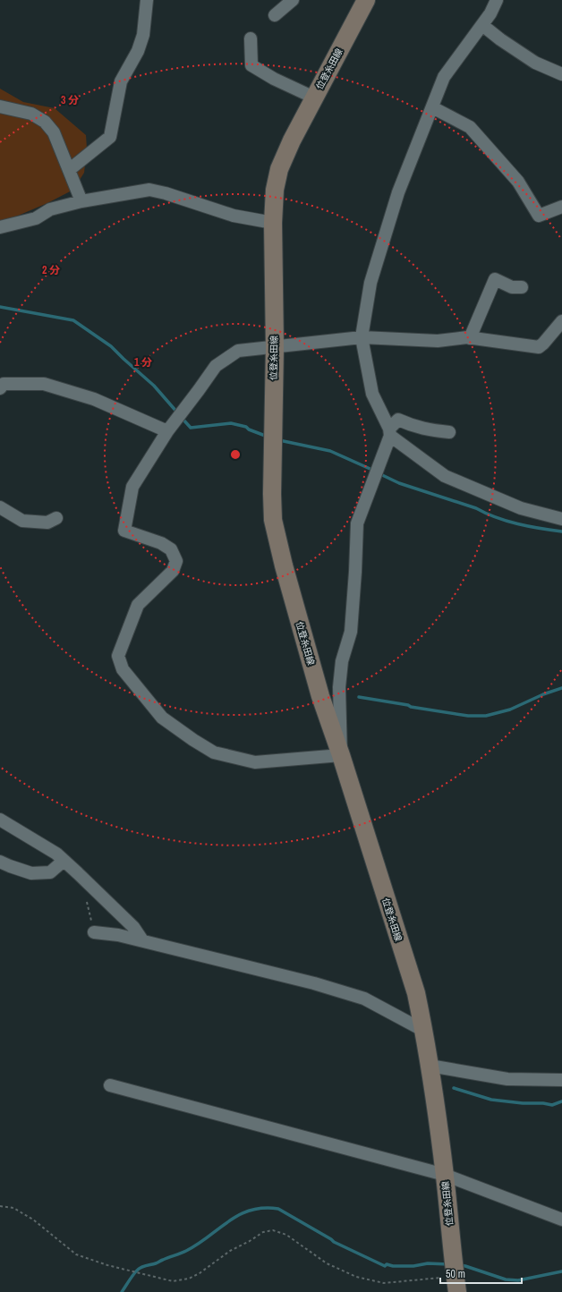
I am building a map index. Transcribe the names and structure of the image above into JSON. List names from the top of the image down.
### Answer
{
  "streets": {
    "main road": ["位登糸田線"]
  },
  "scale_bar": "50 m",
  "rings": ["3 分", "2 分", "1 分"]
}
